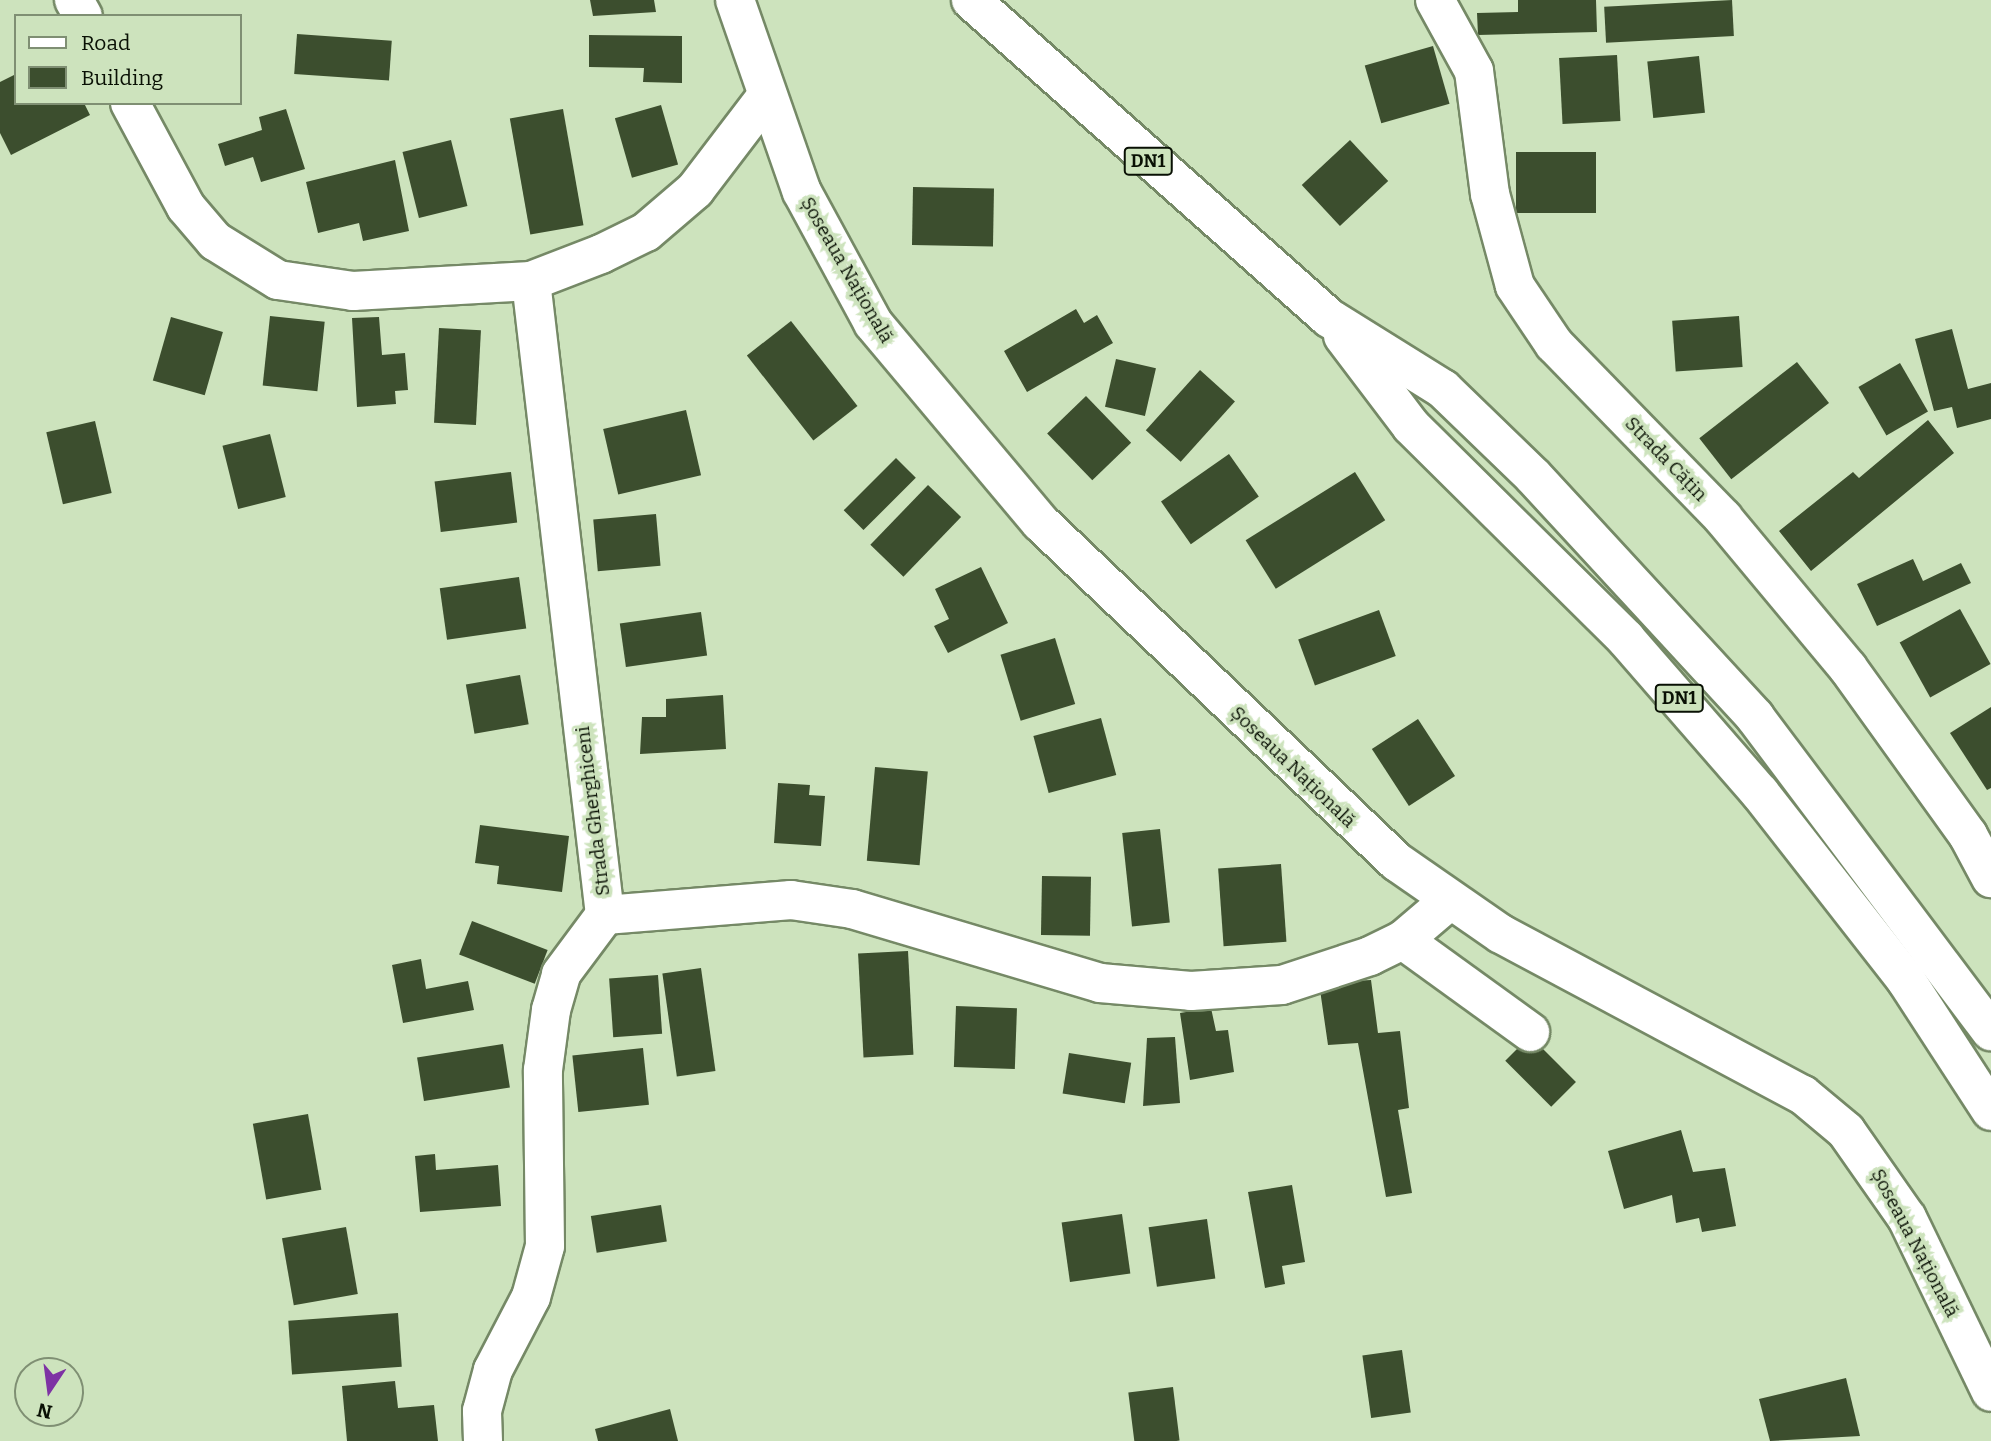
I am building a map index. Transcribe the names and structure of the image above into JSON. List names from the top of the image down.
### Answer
{
  "streets": {
    "main road": [
      "DN1",
      "Șoseaua Națională",
      "Strada Cățin",
      "Strada Gherghiceni"
    ]
  },
  "legend": ["Road", "Building"],
  "north": "bottom"
}
